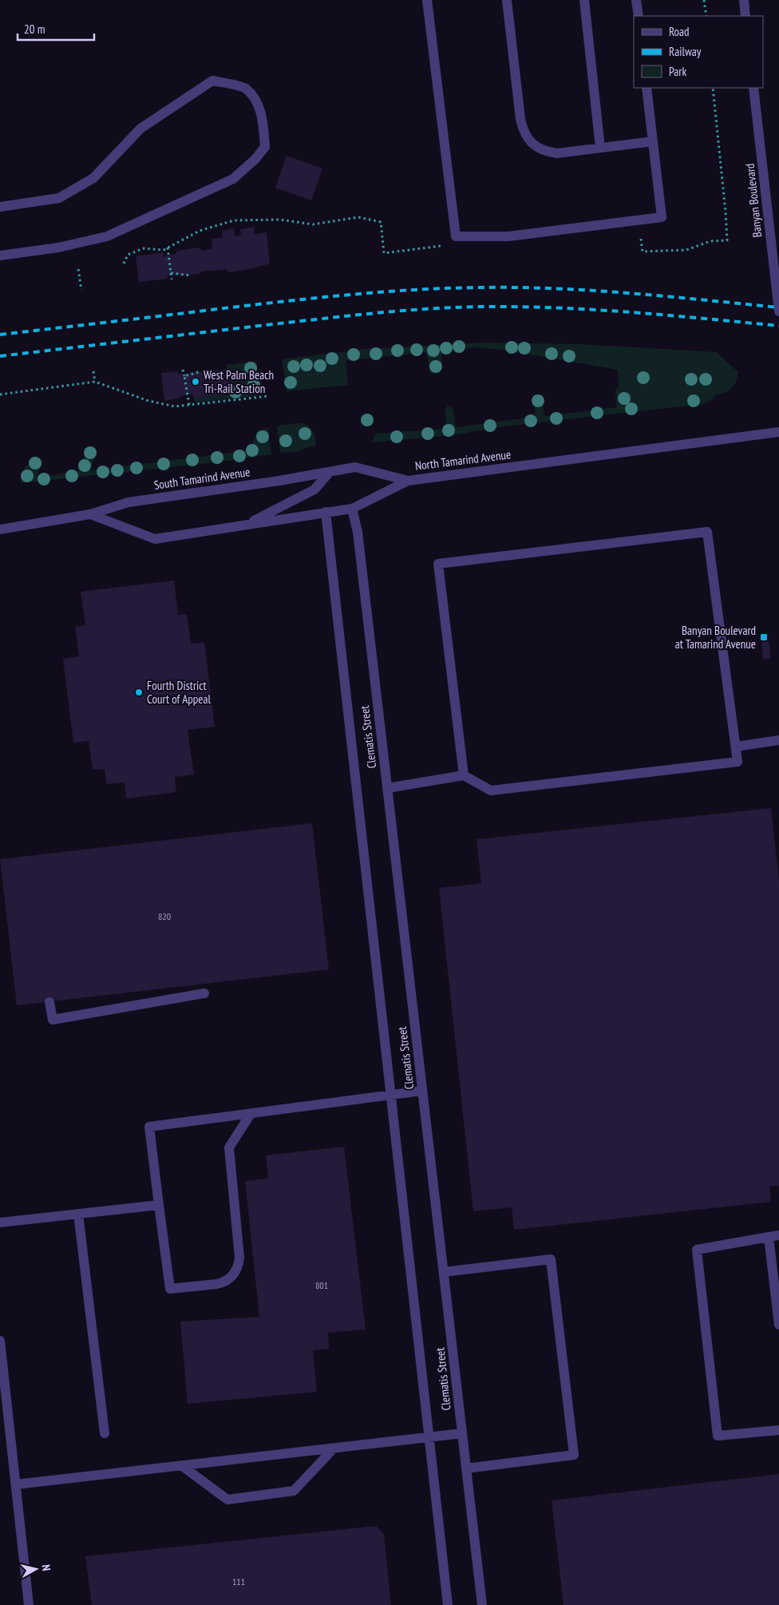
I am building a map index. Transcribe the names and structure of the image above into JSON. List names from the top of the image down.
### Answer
{
  "streets": {
    "street": [
      "Banyan Boulevard",
      "North Tamarind Avenue",
      "South Tamarind Avenue",
      "Clematis Street"
    ]
  },
  "crossings": [
    ["North Tamarind Avenue", "South Tamarind Avenue"],
    ["North Tamarind Avenue", "Clematis Street"]
  ],
  "places": {
    "other": ["West Palm Beach Tri-Rail Station", "Fourth District Court of Appeal"],
    "transit": ["Banyan Boulevard at Tamarind Avenue"]
  },
  "house_numbers": ["820", "801", "111"],
  "legend": ["Road", "Railway", "Park"],
  "scale_bar": "20 m",
  "north": "right"
}
